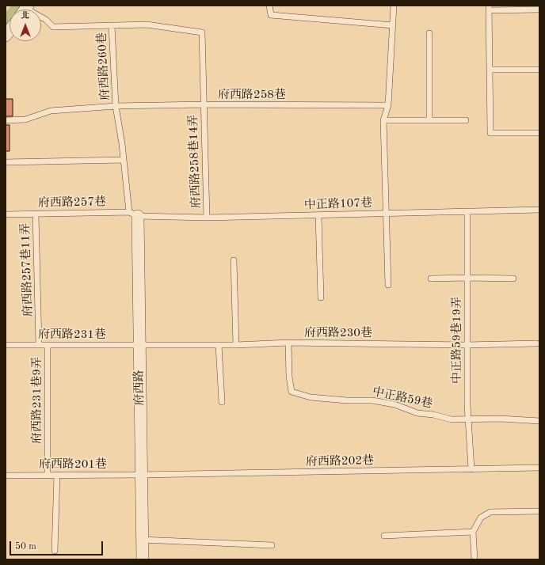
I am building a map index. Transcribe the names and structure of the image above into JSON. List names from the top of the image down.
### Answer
{
  "streets": {
    "street": ["府西路"],
    "lane": [
      "府西路260巷",
      "府西路258巷",
      "府西路258巷14弄",
      "府西路257巷",
      "中正路107巷",
      "府西路257巷11弄",
      "府西路230巷",
      "府西路231巷",
      "中正路59巷19弄",
      "中正路59巷",
      "府西路231巷9弄",
      "府西路202巷",
      "府西路201巷"
    ]
  },
  "crossings": [
    ["府西路260巷", "府西路258巷"],
    ["府西路260巷", "府西路258巷14弄"],
    ["府西路260巷", "府西路257巷"],
    ["府西路260巷", "中正路107巷"],
    ["府西路260巷", "府西路"],
    ["府西路258巷", "府西路258巷14弄"],
    ["府西路258巷14弄", "中正路107巷"],
    ["府西路257巷", "中正路107巷"],
    ["府西路257巷", "府西路257巷11弄"],
    ["府西路257巷", "府西路"],
    ["中正路107巷", "中正路59巷19弄"],
    ["中正路107巷", "府西路"],
    ["府西路257巷11弄", "府西路231巷"],
    ["府西路230巷", "府西路231巷"],
    ["府西路230巷", "中正路59巷19弄"],
    ["府西路230巷", "府西路"],
    ["府西路230巷", "中正路59巷"],
    ["府西路231巷", "府西路"],
    ["府西路231巷", "府西路231巷9弄"],
    ["中正路59巷19弄", "中正路59巷"],
    ["中正路59巷19弄", "府西路202巷"],
    ["府西路", "府西路202巷"],
    ["府西路", "府西路201巷"],
    ["府西路231巷9弄", "府西路201巷"],
    ["府西路202巷", "府西路201巷"]
  ],
  "scale_bar": "50 m",
  "north": "top"
}
